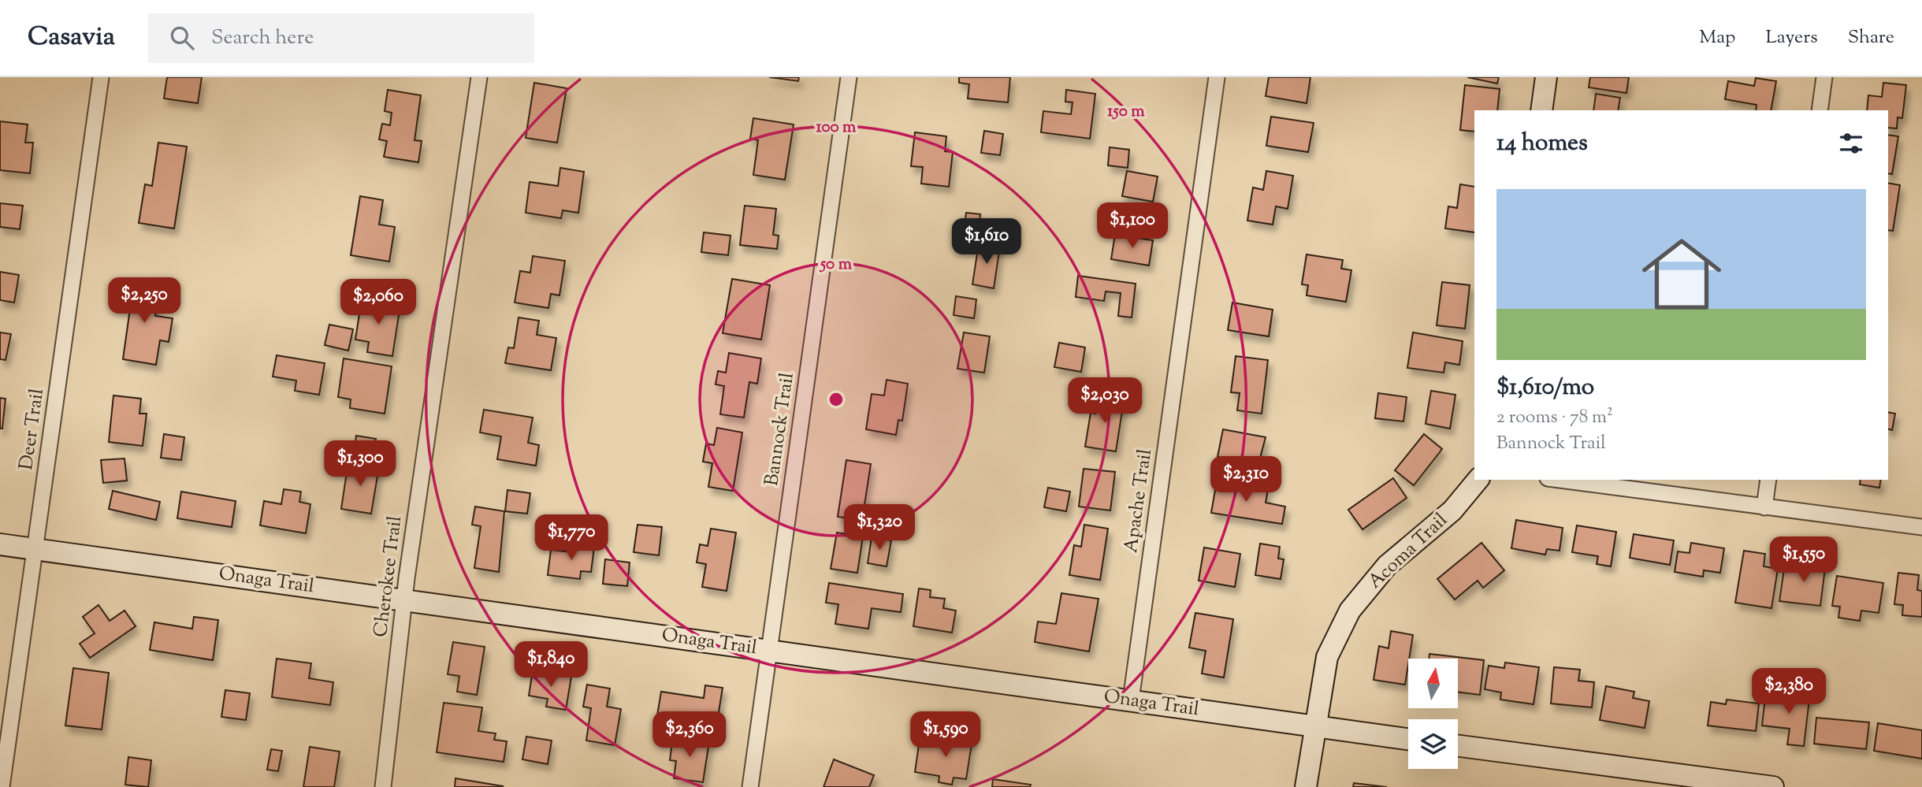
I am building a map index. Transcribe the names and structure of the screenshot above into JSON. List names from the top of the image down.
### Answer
{
  "streets": {
    "street": [
      "Deer Trail",
      "Bannock Trail",
      "Apache Trail",
      "Acoma Trail",
      "Cherokee Trail",
      "Onaga Trail"
    ]
  },
  "crossings": [
    ["Deer Trail", "Onaga Trail"],
    ["Bannock Trail", "Onaga Trail"],
    ["Apache Trail", "Onaga Trail"],
    ["Acoma Trail", "Onaga Trail"],
    ["Cherokee Trail", "Onaga Trail"]
  ],
  "north": "top",
  "page": {
    "header": "Casavia",
    "search": "Search here",
    "nav": ["Map", "Layers", "Share"],
    "heading": "14 homes",
    "list": [
      {
        "name": "$1,610/mo",
        "note": "2 rooms · 78 m² · Bannock Trail"
      }
    ],
    "price": [
      "$1,100",
      "$1,610",
      "$2,250",
      "$2,060",
      "$2,030",
      "$1,300",
      "$2,310",
      "$1,320",
      "$1,770",
      "$1,550",
      "$1,840",
      "$2,380",
      "$2,360",
      "$1,590"
    ]
  },
  "rings": ["150 m", "100 m", "50 m"]
}
